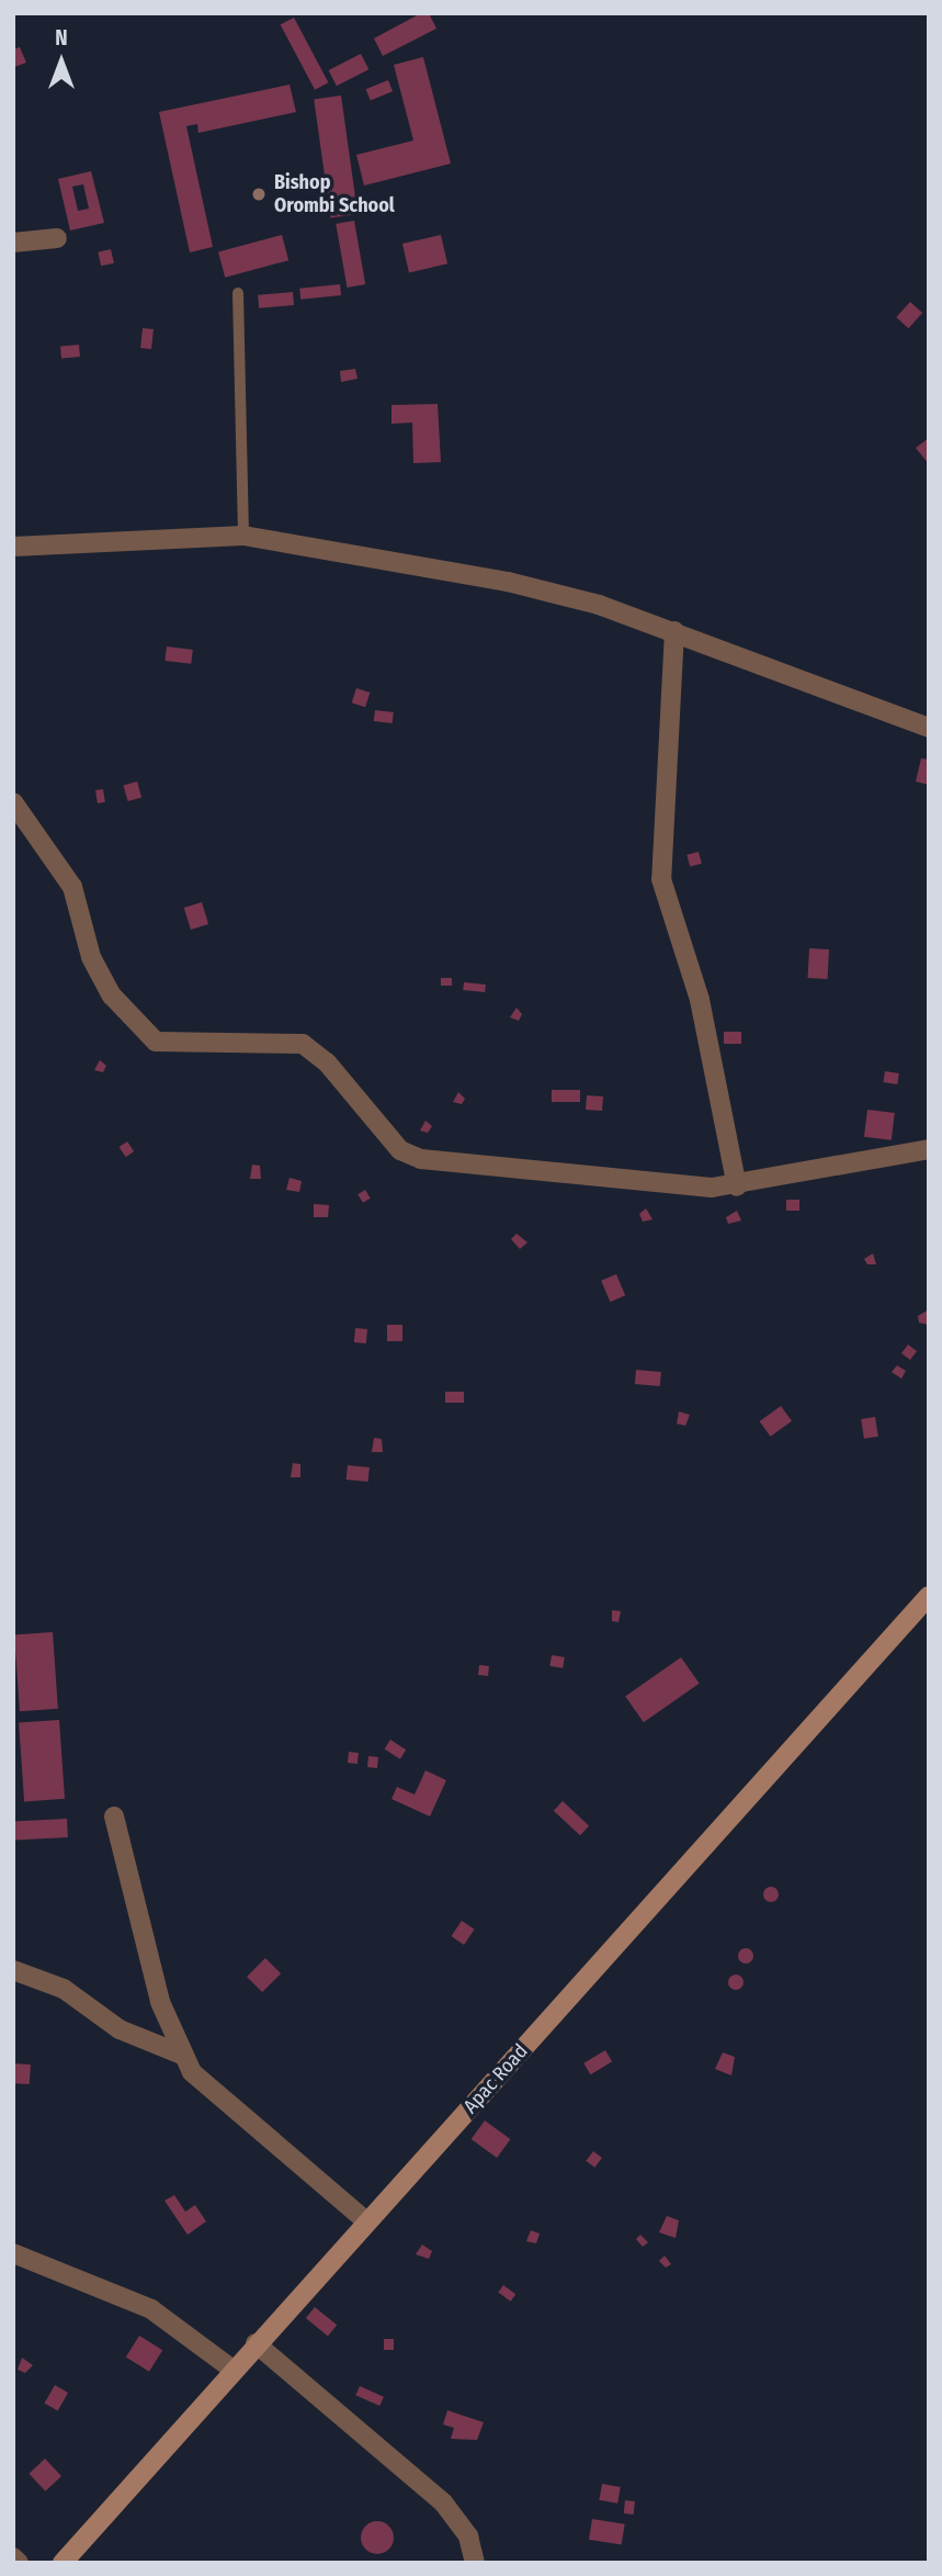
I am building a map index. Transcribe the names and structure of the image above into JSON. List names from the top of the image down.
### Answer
{
  "streets": {
    "main road": ["Apac Road"]
  },
  "places": ["Bishop Orombi School"],
  "north": "top"
}
